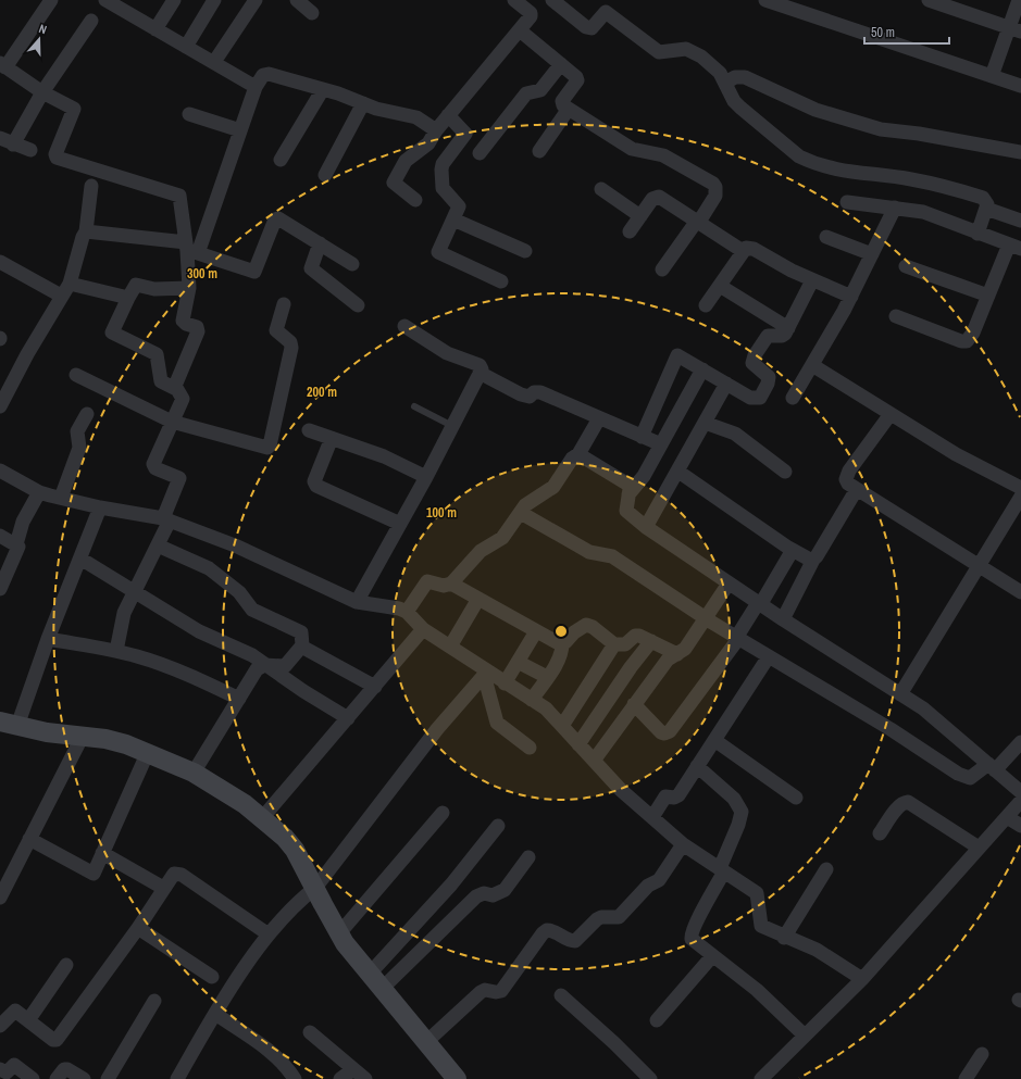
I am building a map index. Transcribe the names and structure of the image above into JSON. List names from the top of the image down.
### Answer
{
  "scale_bar": "50 m",
  "north": "top",
  "rings": ["300 m", "200 m", "100 m"]
}
